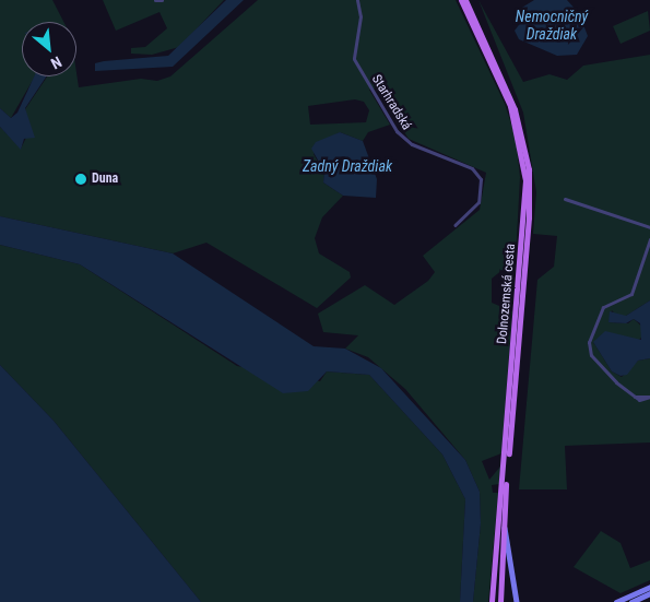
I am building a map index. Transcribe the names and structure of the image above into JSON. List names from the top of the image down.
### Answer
{
  "streets": {
    "main road": ["Dolnozemská cesta"],
    "street": ["Starhradská"]
  },
  "water": ["Nemocničný Draždiak", "Zadný Draždiak"],
  "places": ["Duna"],
  "north": "bottom right"
}
